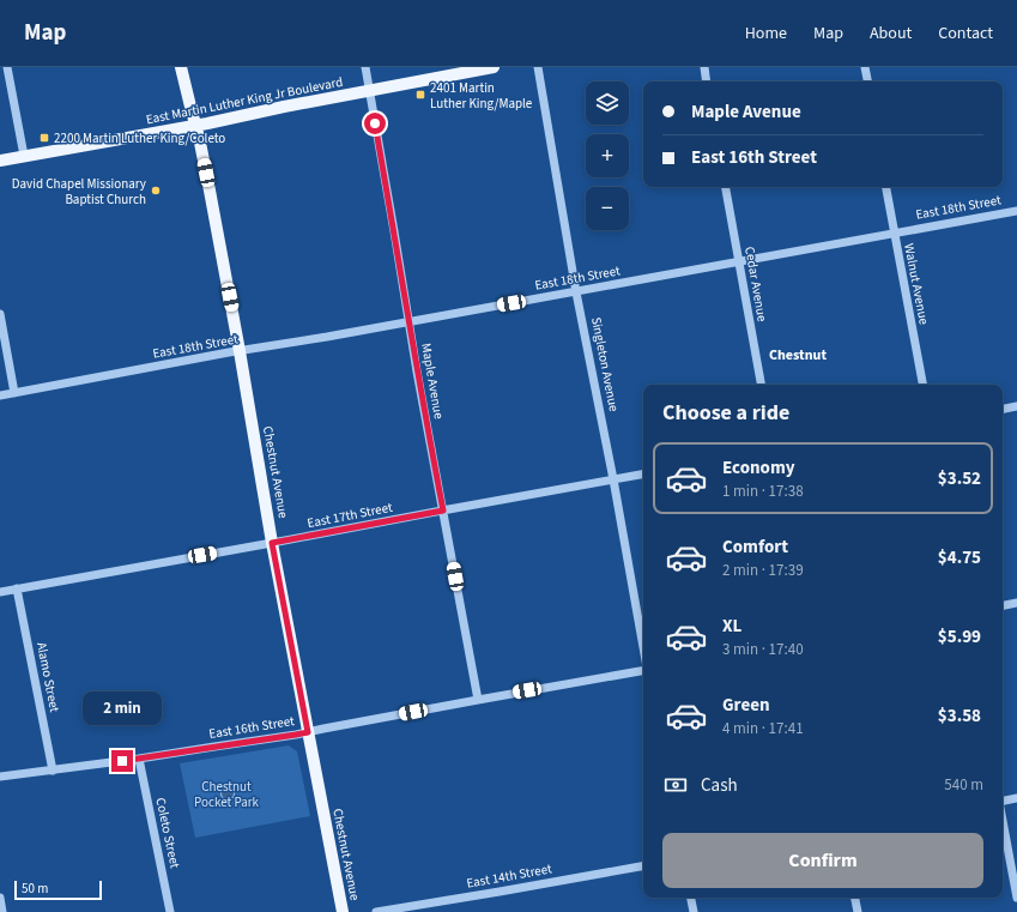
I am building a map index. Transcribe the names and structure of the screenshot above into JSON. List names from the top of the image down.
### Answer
{
  "streets": {
    "main road": ["East Martin Luther King Jr Boulevard", "Chestnut Avenue"],
    "street": [
      "East 18th Street",
      "Cedar Avenue",
      "Walnut Avenue",
      "Singleton Avenue",
      "Maple Avenue",
      "East 17th Street",
      "Alamo Street",
      "East 16th Street",
      "Coleto Street",
      "East 14th Street"
    ]
  },
  "crossings": [
    ["East Martin Luther King Jr Boulevard", "Maple Avenue"],
    ["East Martin Luther King Jr Boulevard", "Chestnut Avenue"],
    ["East 18th Street", "Cedar Avenue"],
    ["East 18th Street", "Walnut Avenue"],
    ["East 18th Street", "Singleton Avenue"],
    ["East 18th Street", "Maple Avenue"],
    ["East 18th Street", "Chestnut Avenue"],
    ["Singleton Avenue", "East 17th Street"],
    ["Maple Avenue", "East 17th Street"],
    ["Maple Avenue", "East 16th Street"],
    ["Chestnut Avenue", "East 17th Street"],
    ["Chestnut Avenue", "East 16th Street"],
    ["East 17th Street", "Alamo Street"],
    ["Alamo Street", "East 16th Street"],
    ["East 16th Street", "Coleto Street"]
  ],
  "districts": ["Chestnut"],
  "parks": ["Chestnut Pocket Park"],
  "places": {
    "transit": ["2401 Martin Luther King/Maple", "2200 Martin Luther King/Coleto"],
    "other": ["David Chapel Missionary Baptist Church"]
  },
  "scale_bar": "50 m",
  "page": {
    "header": "Map",
    "nav": [
      "Home",
      "Map",
      "About",
      "Contact"
    ],
    "map_buttons": ["+", "−"],
    "banner": ["Maple Avenue", "East 16th Street"],
    "heading": "Choose a ride",
    "list": [
      {
        "name": "Economy",
        "note": "1 min · 17:38",
        "value": "$3.52"
      },
      {
        "name": "Comfort",
        "note": "2 min · 17:39",
        "value": "$4.75"
      },
      {
        "name": "XL",
        "note": "3 min · 17:40",
        "value": "$5.99"
      },
      {
        "name": "Green",
        "note": "4 min · 17:41",
        "value": "$3.58"
      }
    ],
    "bubble": "2 min",
    "pay": ["Cash", "540 m"],
    "buttons": "Confirm",
    "scale": "50 m"
  }
}
